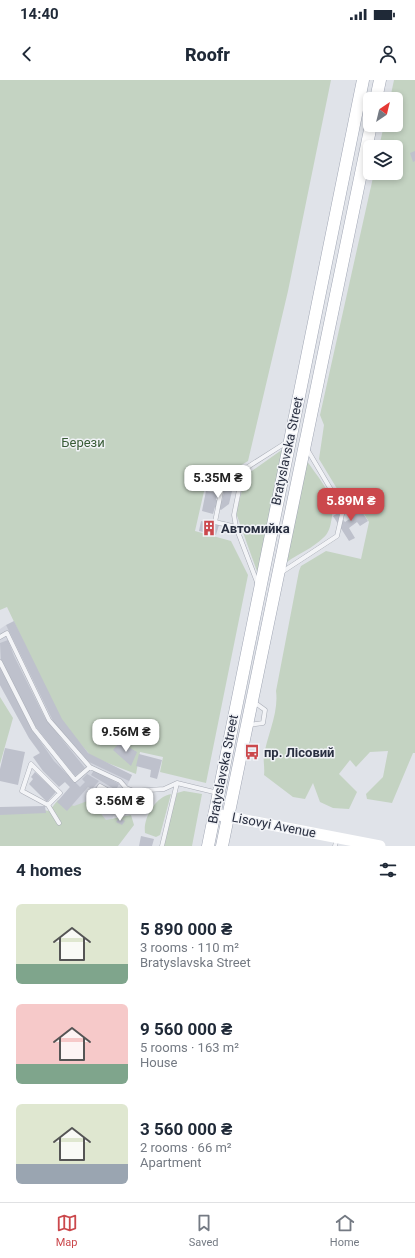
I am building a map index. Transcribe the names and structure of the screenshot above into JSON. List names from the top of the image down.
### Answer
{
  "streets": {
    "main road": ["Bratyslavska Street"],
    "street": ["Lisovyi Avenue"]
  },
  "crossings": [
    ["Bratyslavska Street", "Lisovyi Avenue"]
  ],
  "parks": ["Берези"],
  "places": {
    "building": ["Автомийка"],
    "bus stop": ["пр. Лісовий"]
  },
  "north": "top right",
  "page": {
    "status": "14:40",
    "header": "Roofr",
    "price": [
      "5.35M ₴",
      "5.89M ₴",
      "9.56M ₴",
      "3.56M ₴"
    ],
    "heading": "4 homes",
    "list": [
      {
        "name": "5 890 000 ₴",
        "note": "3 rooms · 110 m² · Bratyslavska Street"
      },
      {
        "name": "9 560 000 ₴",
        "note": "5 rooms · 163 m² · House"
      },
      {
        "name": "3 560 000 ₴",
        "note": "2 rooms · 66 m² · Apartment"
      }
    ],
    "tabs": ["Map", "Saved", "Home"]
  }
}
